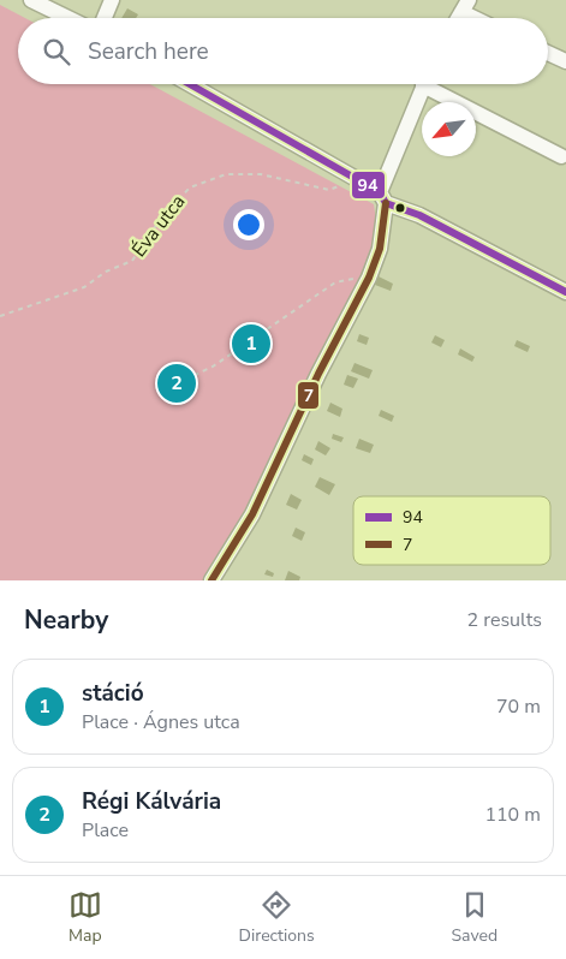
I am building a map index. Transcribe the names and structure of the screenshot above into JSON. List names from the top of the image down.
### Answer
{
  "streets": {
    "path": ["Éva utca"]
  },
  "lines": ["transit line 94", "transit line 7"],
  "legend": ["94", "7"],
  "north": "bottom left",
  "page": {
    "search": "Search here",
    "pins": ["1", "2"],
    "heading": ["Nearby", "2 results"],
    "list": [
      {
        "mark": "1",
        "name": "stáció",
        "note": "Place · Ágnes utca",
        "value": "70 m"
      },
      {
        "mark": "2",
        "name": "Régi Kálvária",
        "note": "Place",
        "value": "110 m"
      }
    ],
    "nav": ["Map", "Directions", "Saved"]
  }
}
